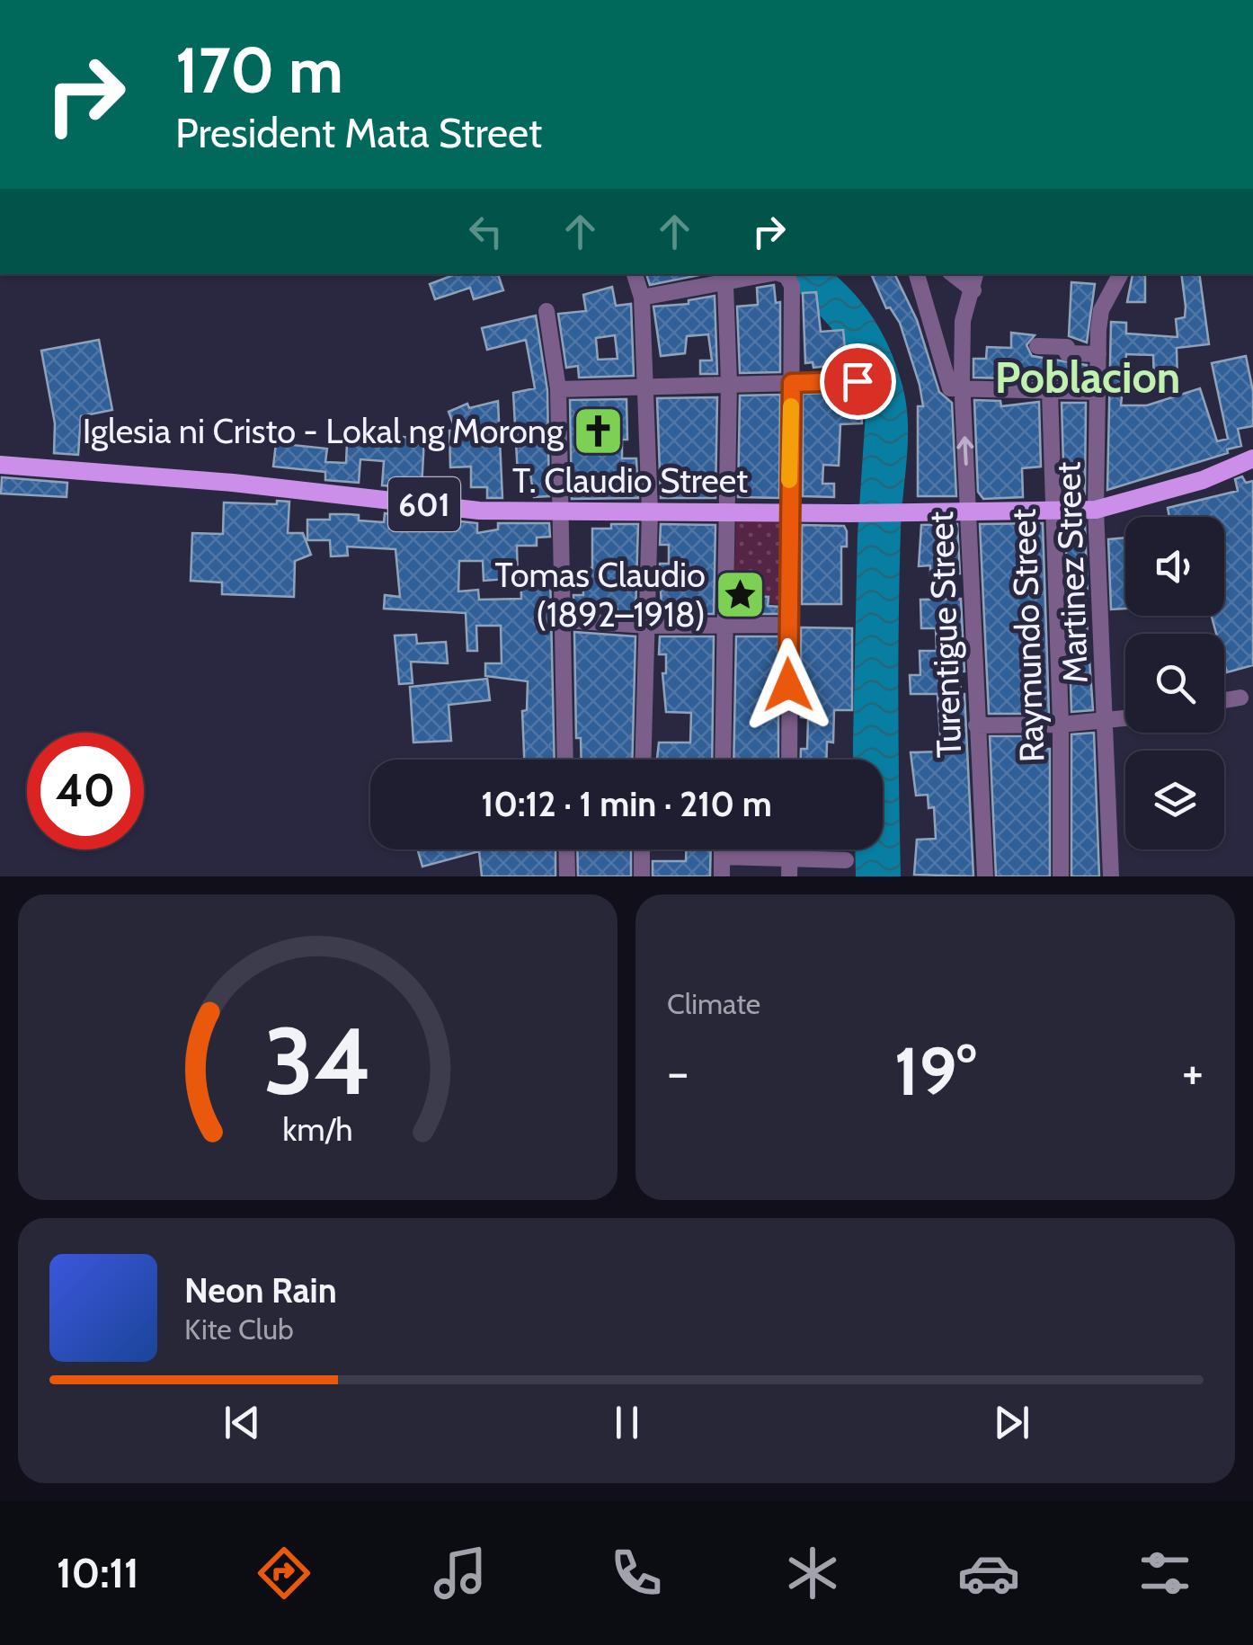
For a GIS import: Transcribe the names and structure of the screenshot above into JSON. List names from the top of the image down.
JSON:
{
  "streets": {
    "main road": ["T. Claudio Street", "601"],
    "street": ["Martinez Street", "Turentigue Street", "Raymundo Street"]
  },
  "crossings": [
    ["T. Claudio Street", "Martinez Street"],
    ["T. Claudio Street", "Turentigue Street"],
    ["T. Claudio Street", "Raymundo Street"]
  ],
  "districts": ["Poblacion"],
  "places": {
    "church": ["Iglesia ni Cristo - Lokal ng Morong"],
    "place": ["Tomas Claudio (1892–1918)"]
  },
  "page": {
    "turn": ["170 m", "President Mata Street"],
    "limit": "40",
    "trip": "10:12 · 1 min · 210 m",
    "tile": "Climate",
    "heat": ["−", "19°", "+"],
    "song": ["Neon Rain", "Kite Club"],
    "tabs": "10:11",
    "gauge": ["34", "km/h"]
  }
}
